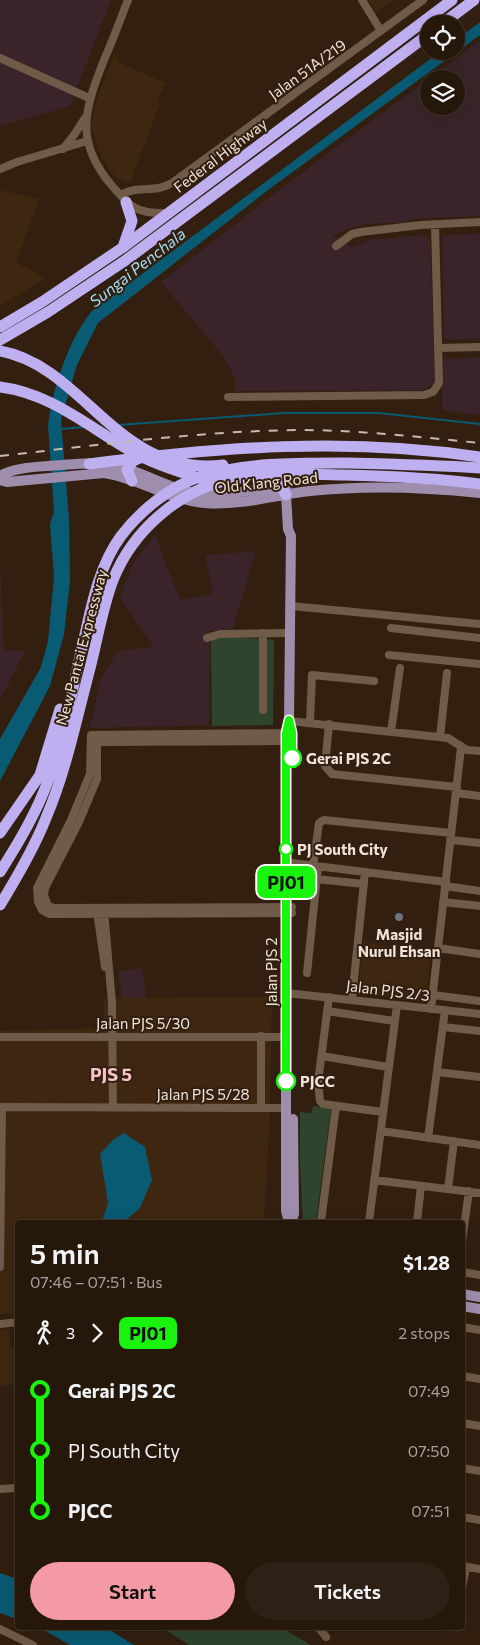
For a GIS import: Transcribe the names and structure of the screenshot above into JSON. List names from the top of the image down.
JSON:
{
  "streets": {
    "highway": ["Federal Highway", "New Pantai Expressway"],
    "main road": ["Old Klang Road", "Jalan PJS 2"],
    "street": [
      "Jalan 51A/219",
      "Jalan PJS 2/3",
      "Jalan PJS 5/30",
      "Jalan PJS 5/28"
    ]
  },
  "crossings": [
    ["Old Klang Road", "Jalan PJS 2"],
    ["Jalan PJS 2", "Jalan PJS 2/3"],
    ["Jalan PJS 2", "Jalan PJS 5/30"],
    ["Jalan PJS 2", "Jalan PJS 5/28"]
  ],
  "districts": ["PJS 5"],
  "water": ["Sungai Penchala"],
  "places": [
    "Gerai PJS 2C",
    "PJ South City",
    "Masjid Nurul Ehsan",
    "PJCC"
  ],
  "lines": ["bus line PJ01"],
  "page": {
    "on_map": "PJ01",
    "heading": ["5 min", "07:46 – 07:51 · Bus", "$1.28"],
    "legs": ["3", "PJ01", "2 stops"],
    "list": [
      {
        "name": "Gerai PJS 2C",
        "value": "07:49"
      },
      {
        "name": "PJ South City",
        "value": "07:50"
      },
      {
        "name": "PJCC",
        "value": "07:51"
      }
    ],
    "buttons": ["Start", "Tickets"]
  }
}
